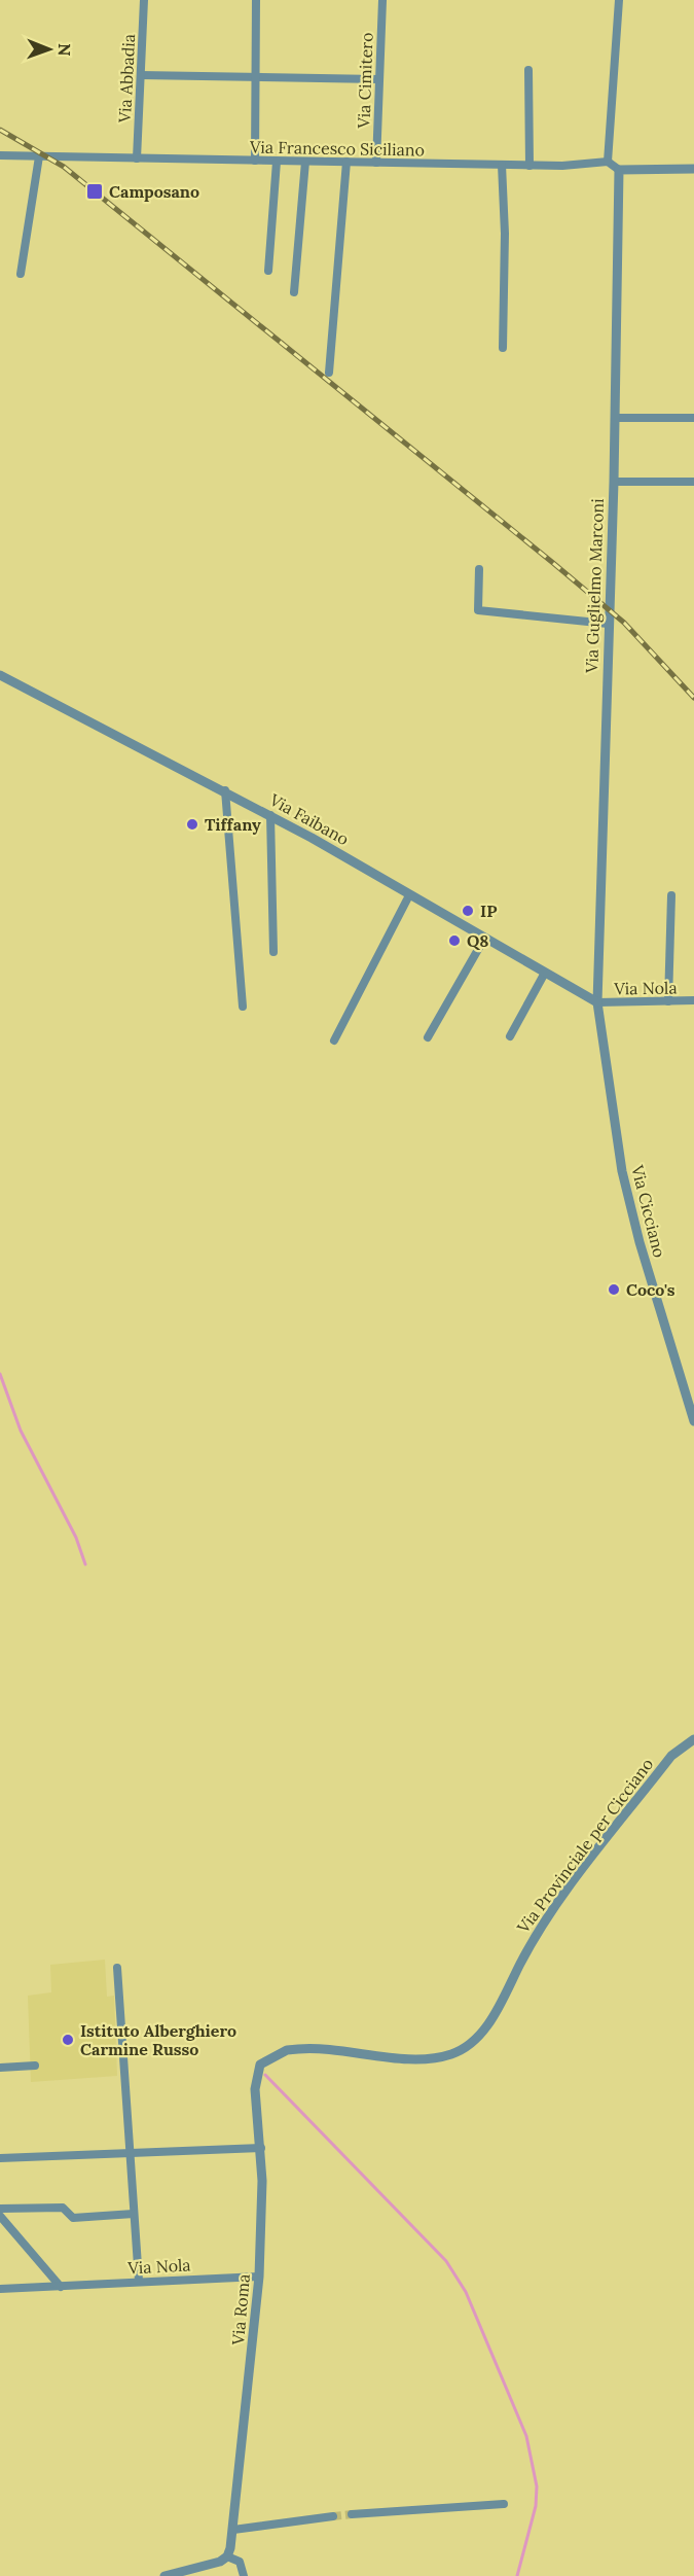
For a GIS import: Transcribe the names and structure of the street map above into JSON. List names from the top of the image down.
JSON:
{
  "streets": {
    "street": [
      "Via Abbadia",
      "Via Cimitero",
      "Via Francesco Siciliano",
      "Via Guglielmo Marconi",
      "Via Faibano",
      "Via Nola",
      "Via Cicciano",
      "Via Provinciale per Cicciano",
      "Via Roma"
    ]
  },
  "crossings": [
    ["Via Abbadia", "Via Francesco Siciliano"],
    ["Via Cimitero", "Via Francesco Siciliano"],
    ["Via Guglielmo Marconi", "Via Faibano"],
    ["Via Guglielmo Marconi", "Via Nola"],
    ["Via Guglielmo Marconi", "Via Cicciano"],
    ["Via Faibano", "Via Nola"],
    ["Via Faibano", "Via Cicciano"],
    ["Via Nola", "Via Cicciano"],
    ["Via Nola", "Via Roma"],
    ["Via Provinciale per Cicciano", "Via Roma"]
  ],
  "places": {
    "transit": ["Camposano"],
    "other": [
      "Tiffany",
      "IP",
      "Q8",
      "Coco's",
      "Istituto Alberghiero Carmine Russo"
    ]
  },
  "north": "right"
}
